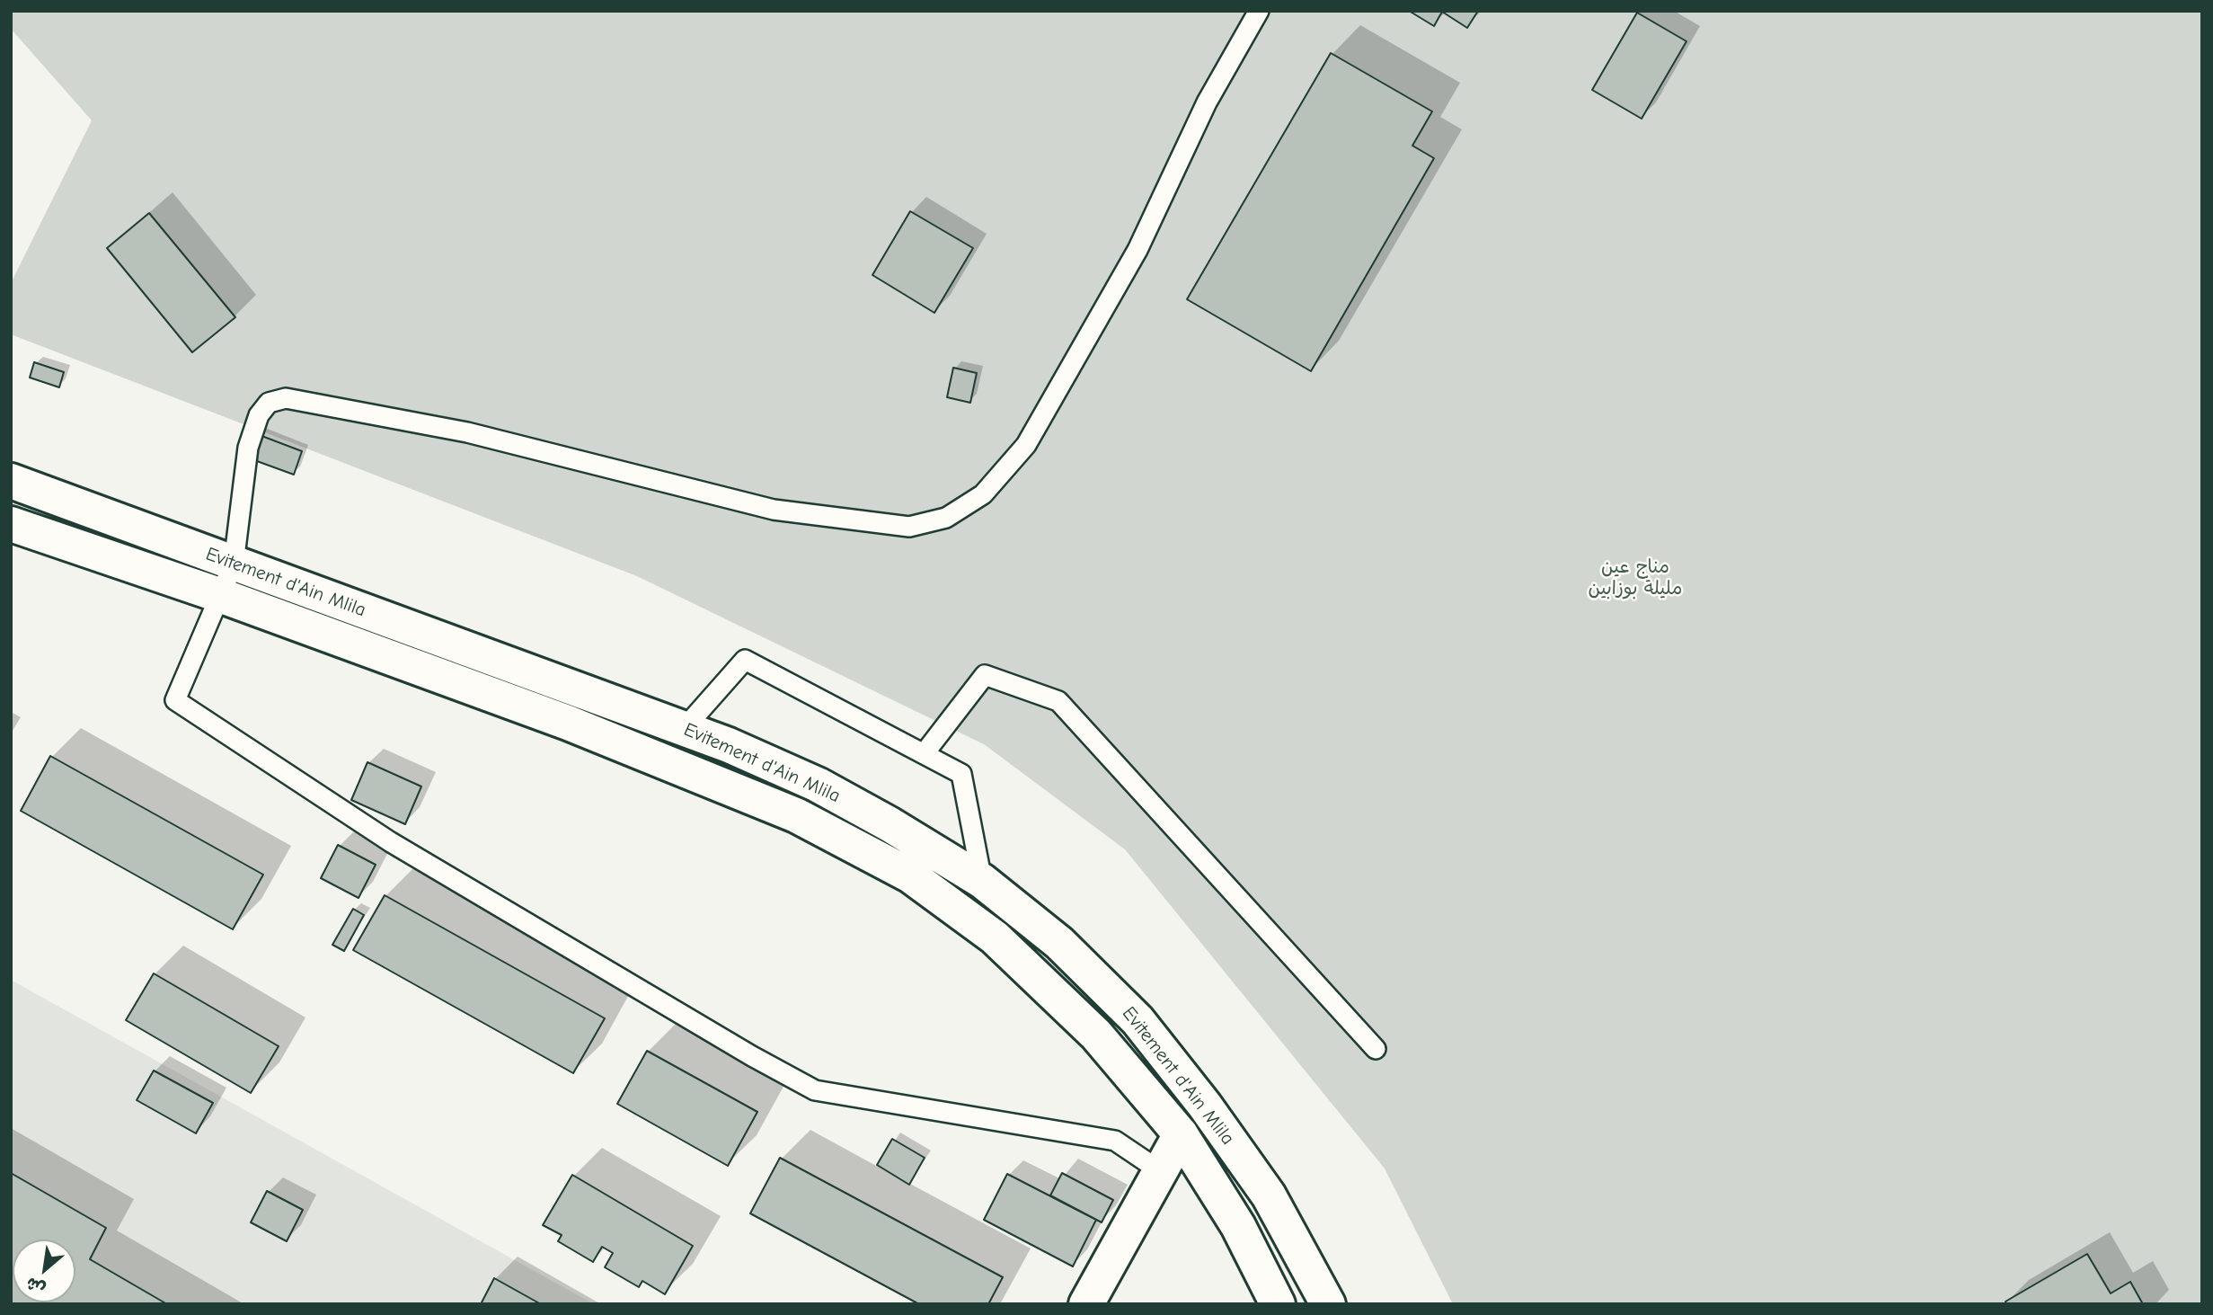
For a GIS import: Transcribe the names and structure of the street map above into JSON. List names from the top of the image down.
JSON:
{
  "streets": {
    "main road": ["Evitement d'Ain Mlila"]
  },
  "parks": ["مناج عين مليلة بوزابين"],
  "north": "bottom left"
}
